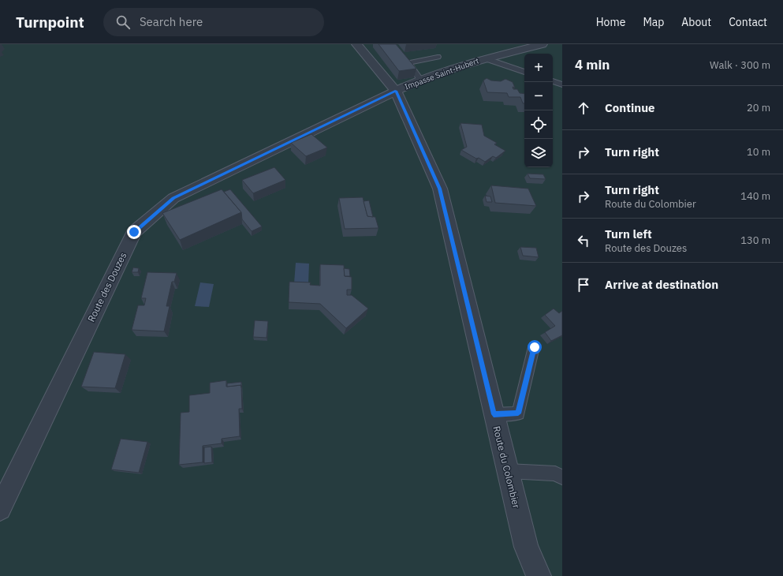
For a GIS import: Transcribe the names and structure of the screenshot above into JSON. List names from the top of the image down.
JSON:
{
  "streets": {
    "street": ["Impasse Saint-Hubert", "Route des Douzes", "Route du Colombier"]
  },
  "crossings": [
    ["Impasse Saint-Hubert", "Route des Douzes"],
    ["Impasse Saint-Hubert", "Route du Colombier"],
    ["Route des Douzes", "Route du Colombier"]
  ],
  "page": {
    "header": "Turnpoint",
    "search": "Search here",
    "nav": [
      "Home",
      "Map",
      "About",
      "Contact"
    ],
    "heading": ["4 min", "Walk · 300 m"],
    "map_buttons": ["+", "−"],
    "list": [
      ["Continue", "20 m"],
      ["Turn right", "10 m"],
      ["Turn right", "Route du Colombier", "140 m"],
      ["Turn left", "Route des Douzes", "130 m"],
      "Arrive at destination"
    ]
  }
}
